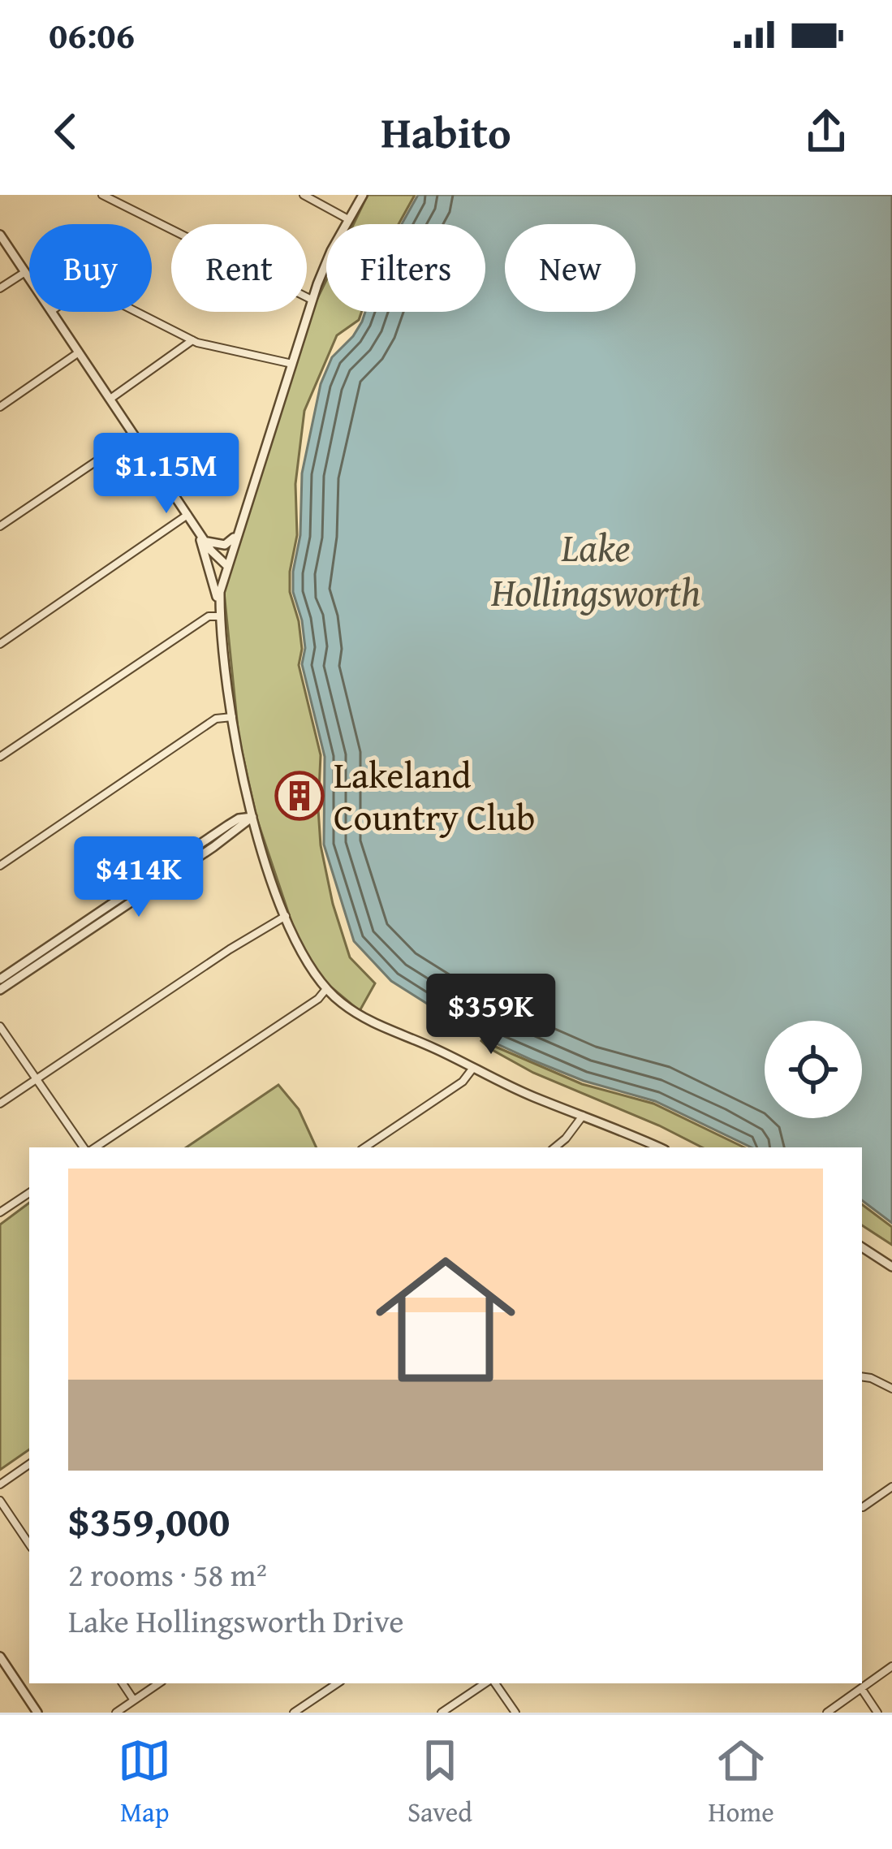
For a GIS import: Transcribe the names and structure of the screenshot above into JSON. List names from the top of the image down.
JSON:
{
  "water": ["Lake Hollingsworth"],
  "places": {
    "building": ["Lakeland Country Club"]
  },
  "page": {
    "status": "06:06",
    "header": "Habito",
    "chip": [
      "Buy",
      "Rent",
      "Filters",
      "New"
    ],
    "price": ["$1.15M", "$414K", "$359K"],
    "list": [
      {
        "name": "$359,000",
        "note": "2 rooms · 58 m² · Lake Hollingsworth Drive"
      }
    ],
    "tabs": ["Map", "Saved", "Home"]
  }
}
